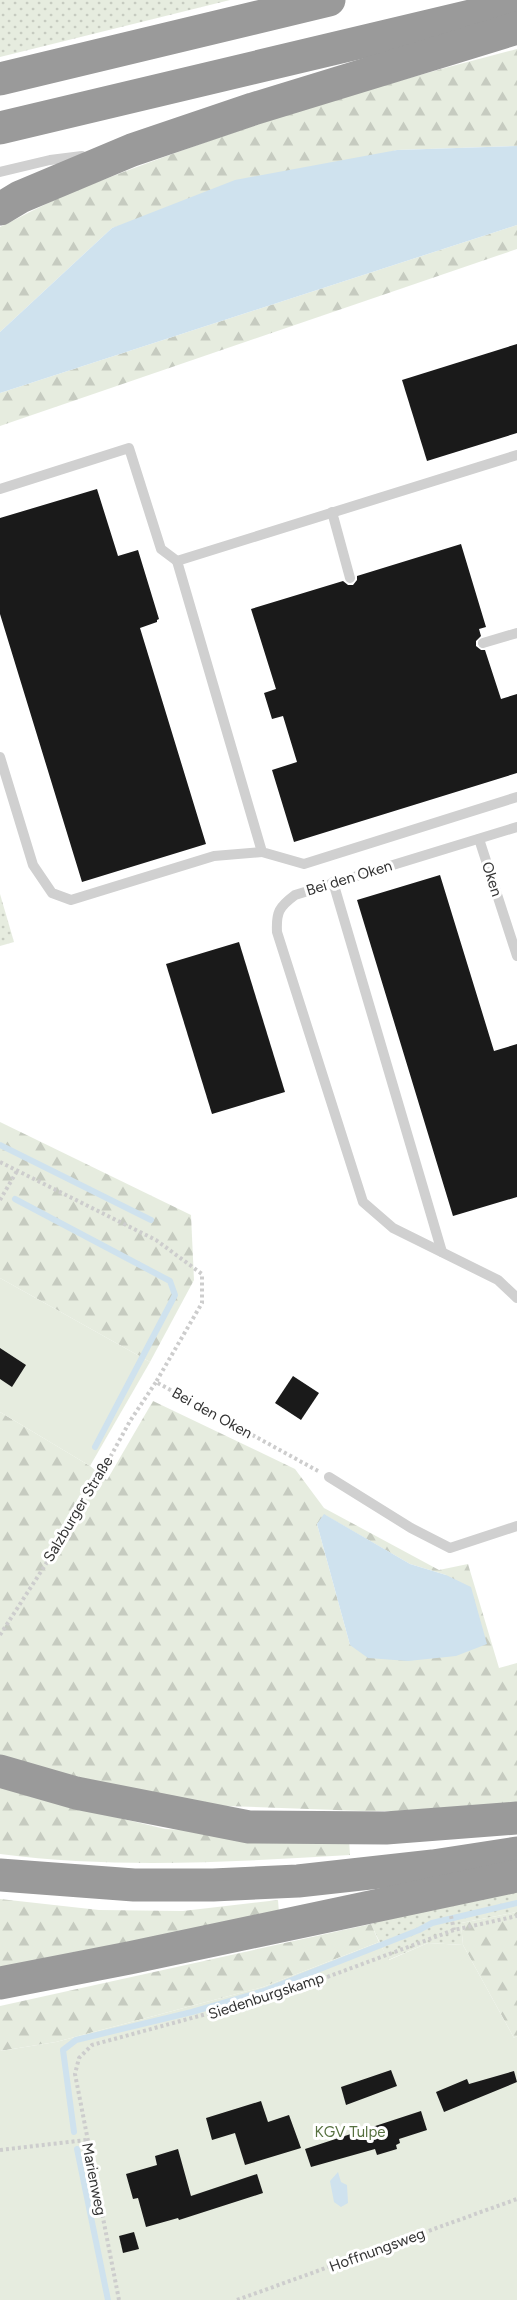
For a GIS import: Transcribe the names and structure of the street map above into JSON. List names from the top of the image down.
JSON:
{
  "streets": {
    "lane": ["Bei den Oken", "Oken"],
    "path": [
      "Salzburger Straße",
      "Siedenburgskamp",
      "Marienweg",
      "Hoffnungsweg"
    ]
  },
  "crossings": [
    ["Bei den Oken", "Oken"],
    ["Bei den Oken", "Salzburger Straße"],
    ["Siedenburgskamp", "Marienweg"]
  ],
  "parks": ["KGV Tulpe"]
}
